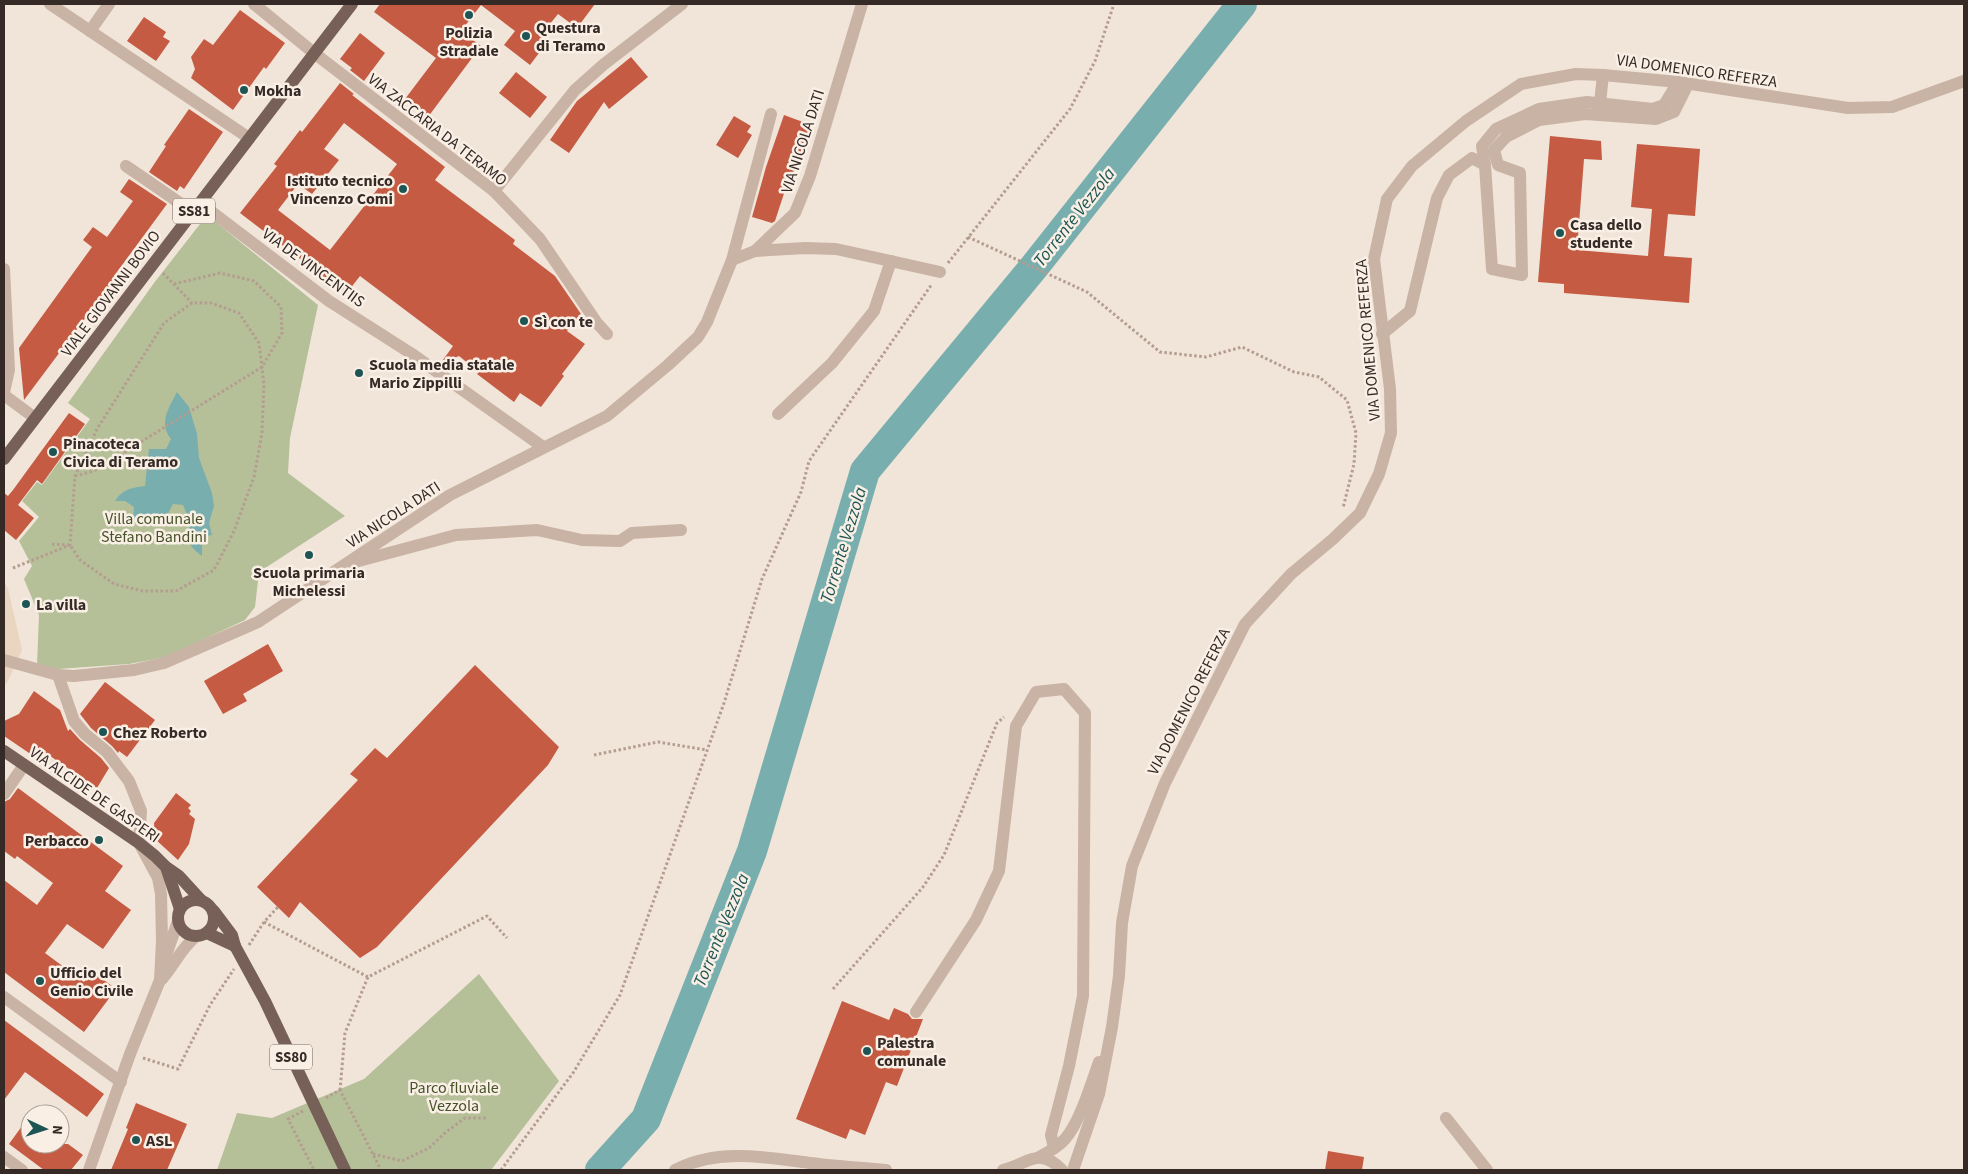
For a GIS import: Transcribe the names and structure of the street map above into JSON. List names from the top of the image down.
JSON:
{
  "streets": {
    "main road": [
      "SS81",
      "VIALE GIOVANNI BOVIO",
      "VIA ALCIDE DE GASPERI",
      "SS80"
    ],
    "street": [
      "VIA DOMENICO REFERZA",
      "VIA ZACCARIA DA TERAMO",
      "VIA NICOLA DATI",
      "VIA DE VINCENTIIS"
    ]
  },
  "crossings": [
    ["VIA ZACCARIA DA TERAMO", "VIALE GIOVANNI BOVIO"],
    ["VIA NICOLA DATI", "VIA DE VINCENTIIS"],
    ["VIA DE VINCENTIIS", "VIALE GIOVANNI BOVIO"]
  ],
  "water": ["Torrente Vezzola"],
  "parks": ["Villa comunale Stefano Bandini", "Parco fluviale Vezzola"],
  "places": [
    "Polizia Stradale",
    "Questura di Teramo",
    "Mokha",
    "Istituto tecnico Vincenzo Comi",
    "Casa dello studente",
    "Sì con te",
    "Scuola media statale Mario Zippilli",
    "Pinacoteca Civica di Teramo",
    "Scuola primaria Michelessi",
    "La villa",
    "Chez Roberto",
    "Perbacco",
    "Ufficio del Genio Civile",
    "Palestra comunale",
    "ASL"
  ],
  "north": "right"
}
